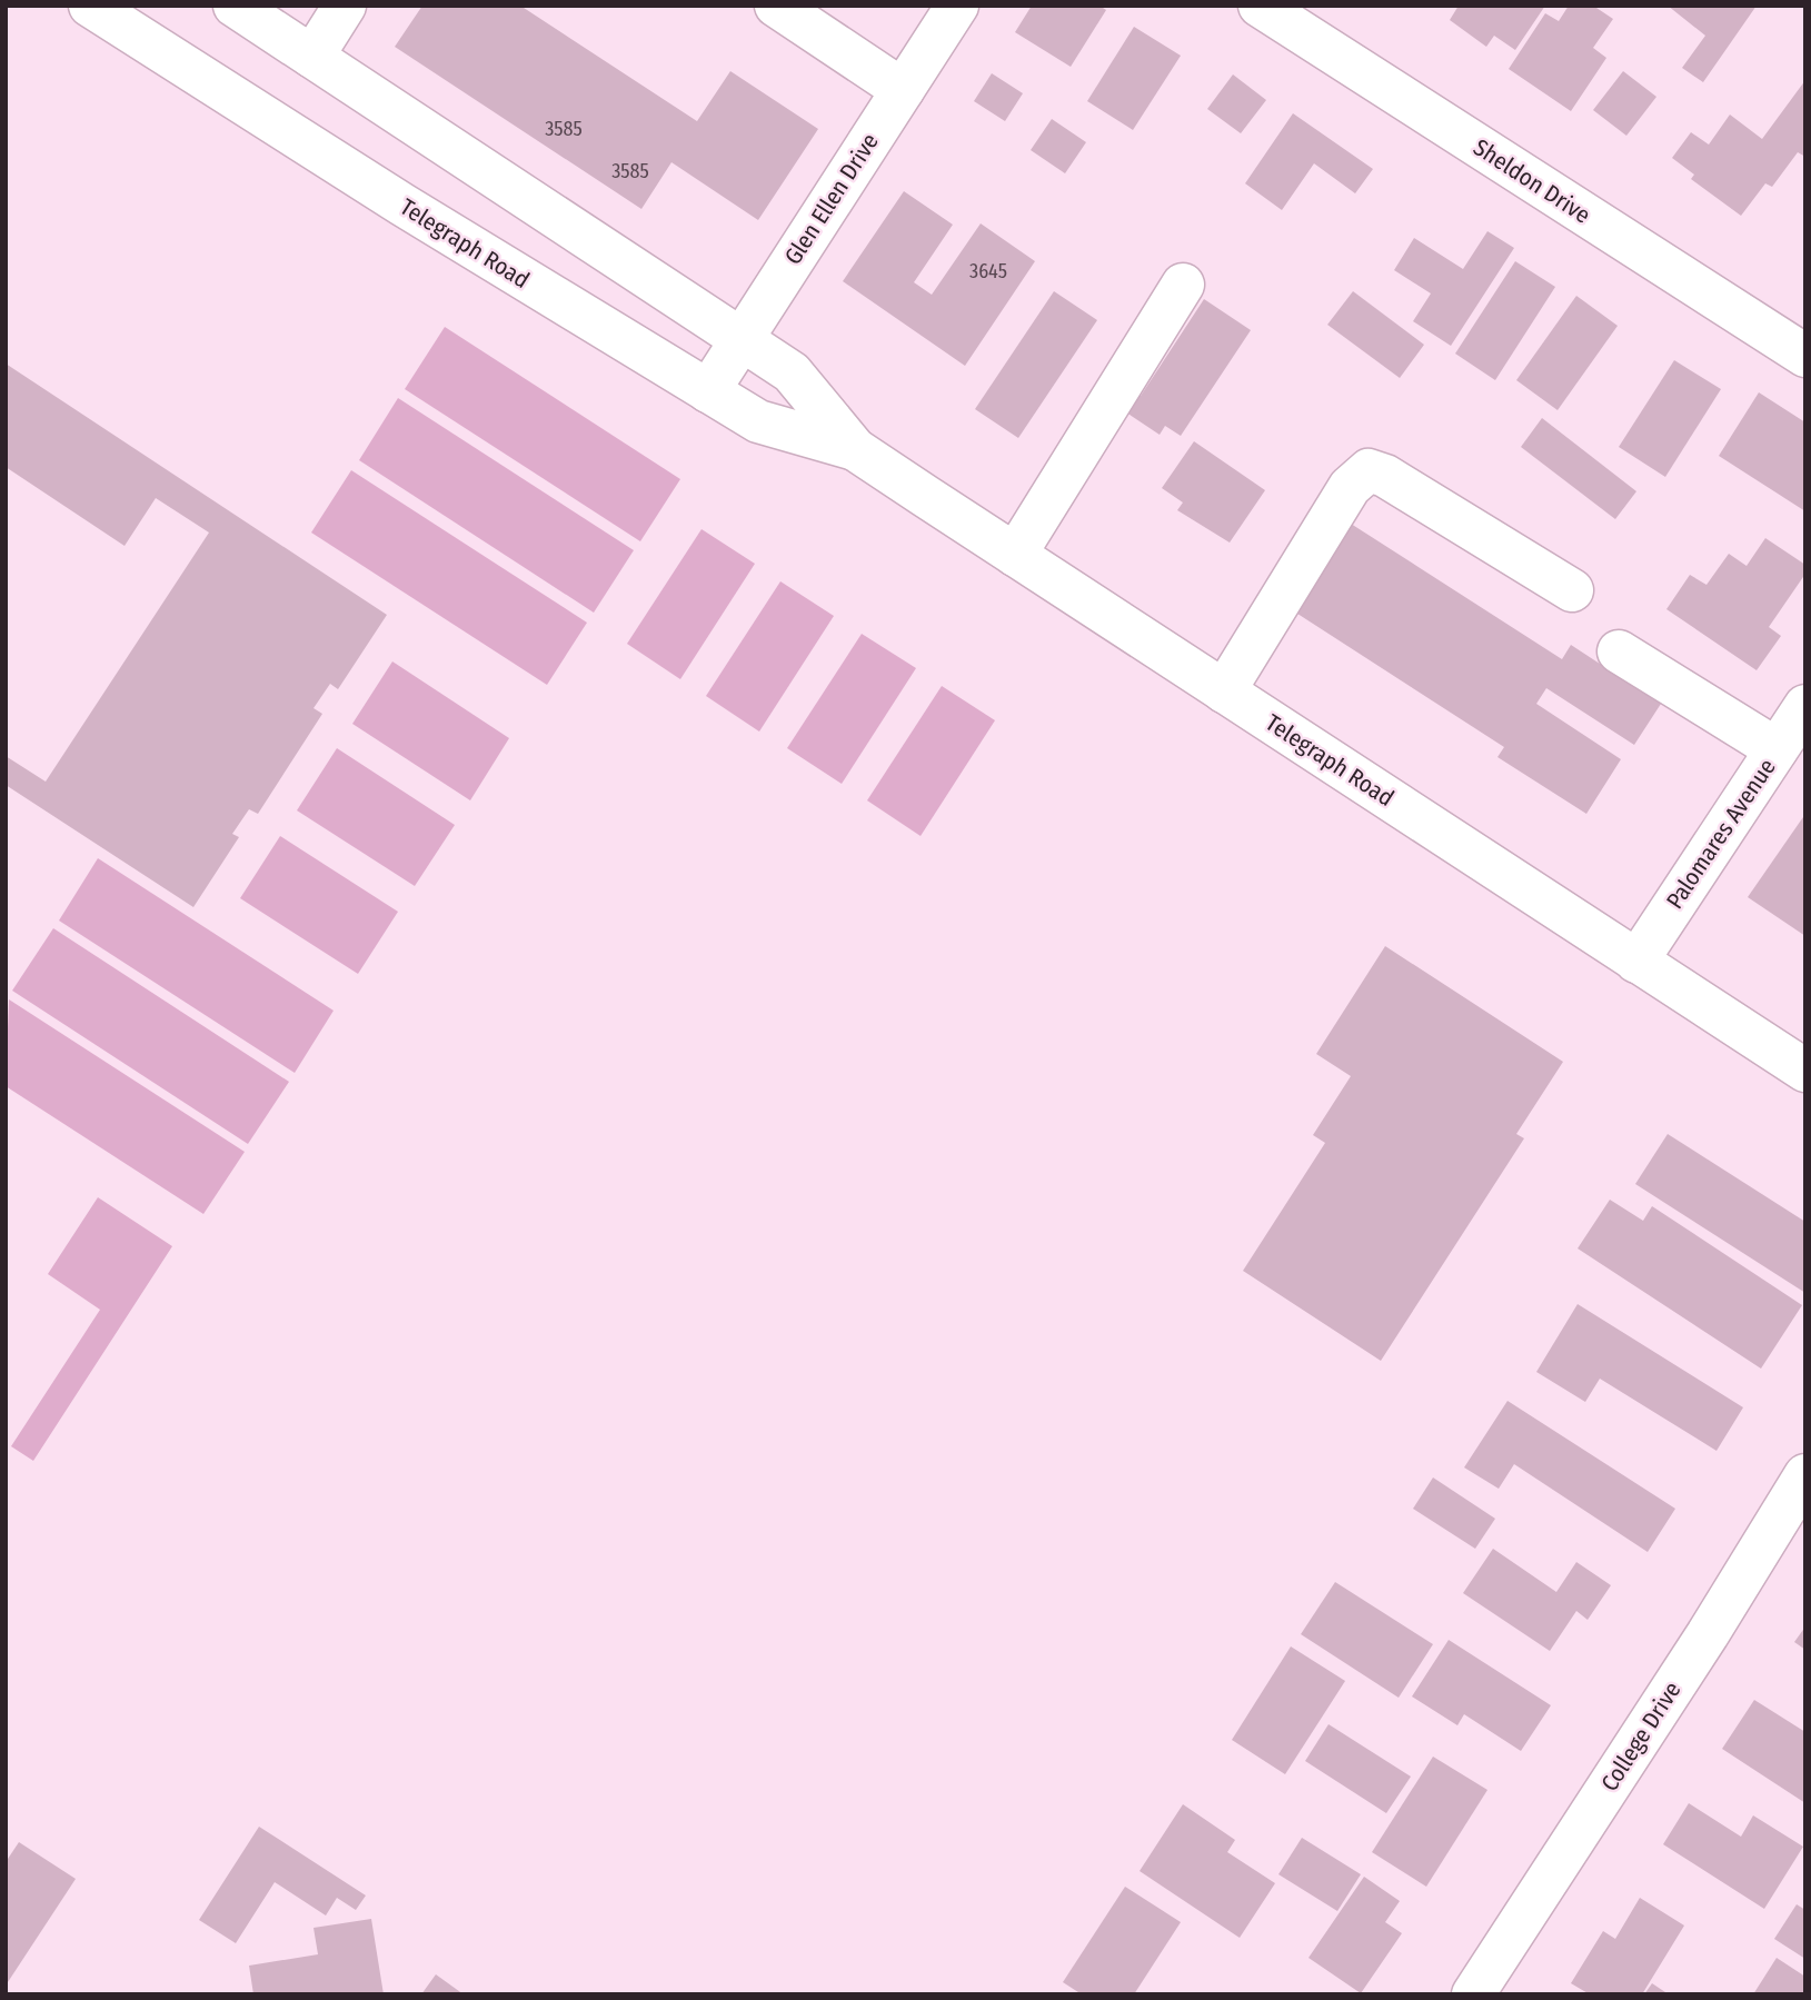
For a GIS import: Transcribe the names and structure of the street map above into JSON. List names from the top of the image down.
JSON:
{
  "streets": {
    "main road": [
      "Sheldon Drive",
      "Glen Ellen Drive",
      "Telegraph Road",
      "Palomares Avenue",
      "College Drive"
    ]
  },
  "crossings": [
    ["Glen Ellen Drive", "Telegraph Road"],
    ["Telegraph Road", "Palomares Avenue"]
  ],
  "house_numbers": ["3585", "3585", "3645"]
}
